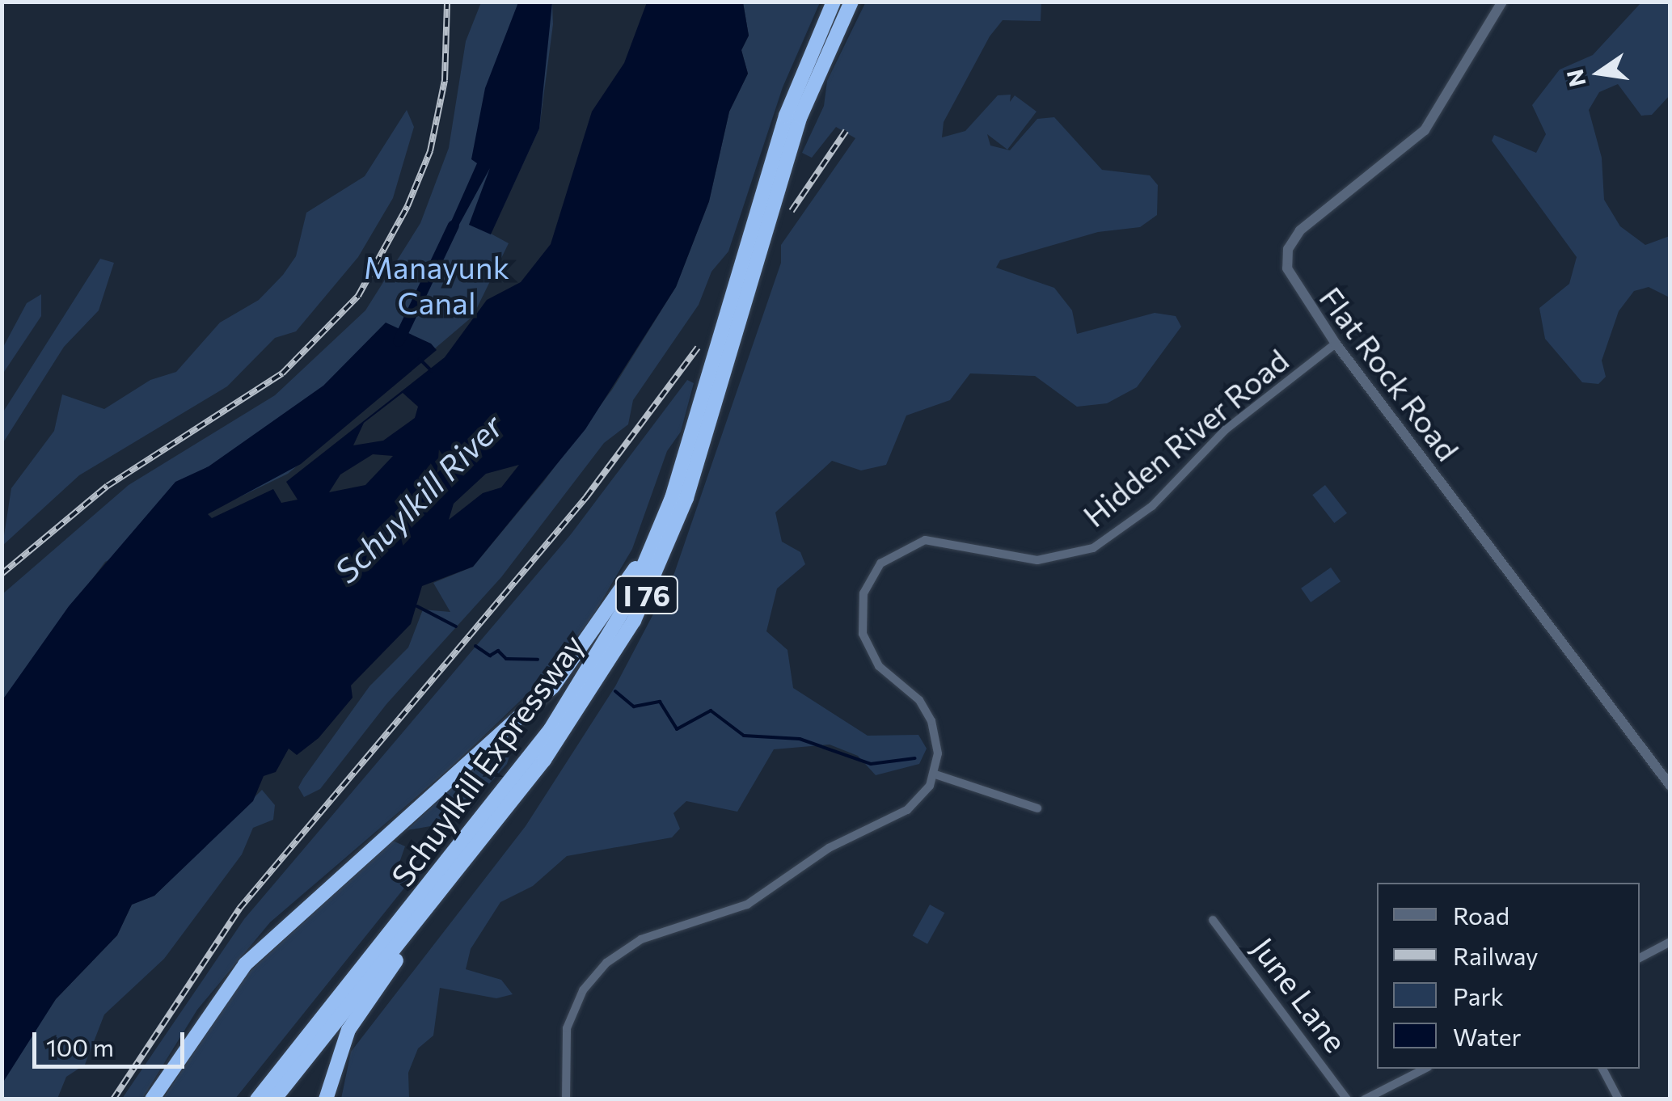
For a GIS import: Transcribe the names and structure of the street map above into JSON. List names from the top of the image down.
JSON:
{
  "streets": {
    "highway": ["I 76", "Schuylkill Expressway"],
    "street": ["Flat Rock Road", "Hidden River Road", "June Lane"]
  },
  "crossings": [
    ["Flat Rock Road", "Hidden River Road"]
  ],
  "water": ["Schuylkill River"],
  "parks": ["Manayunk Canal"],
  "legend": [
    "Road",
    "Railway",
    "Park",
    "Water"
  ],
  "scale_bar": "100 m",
  "north": "left"
}
